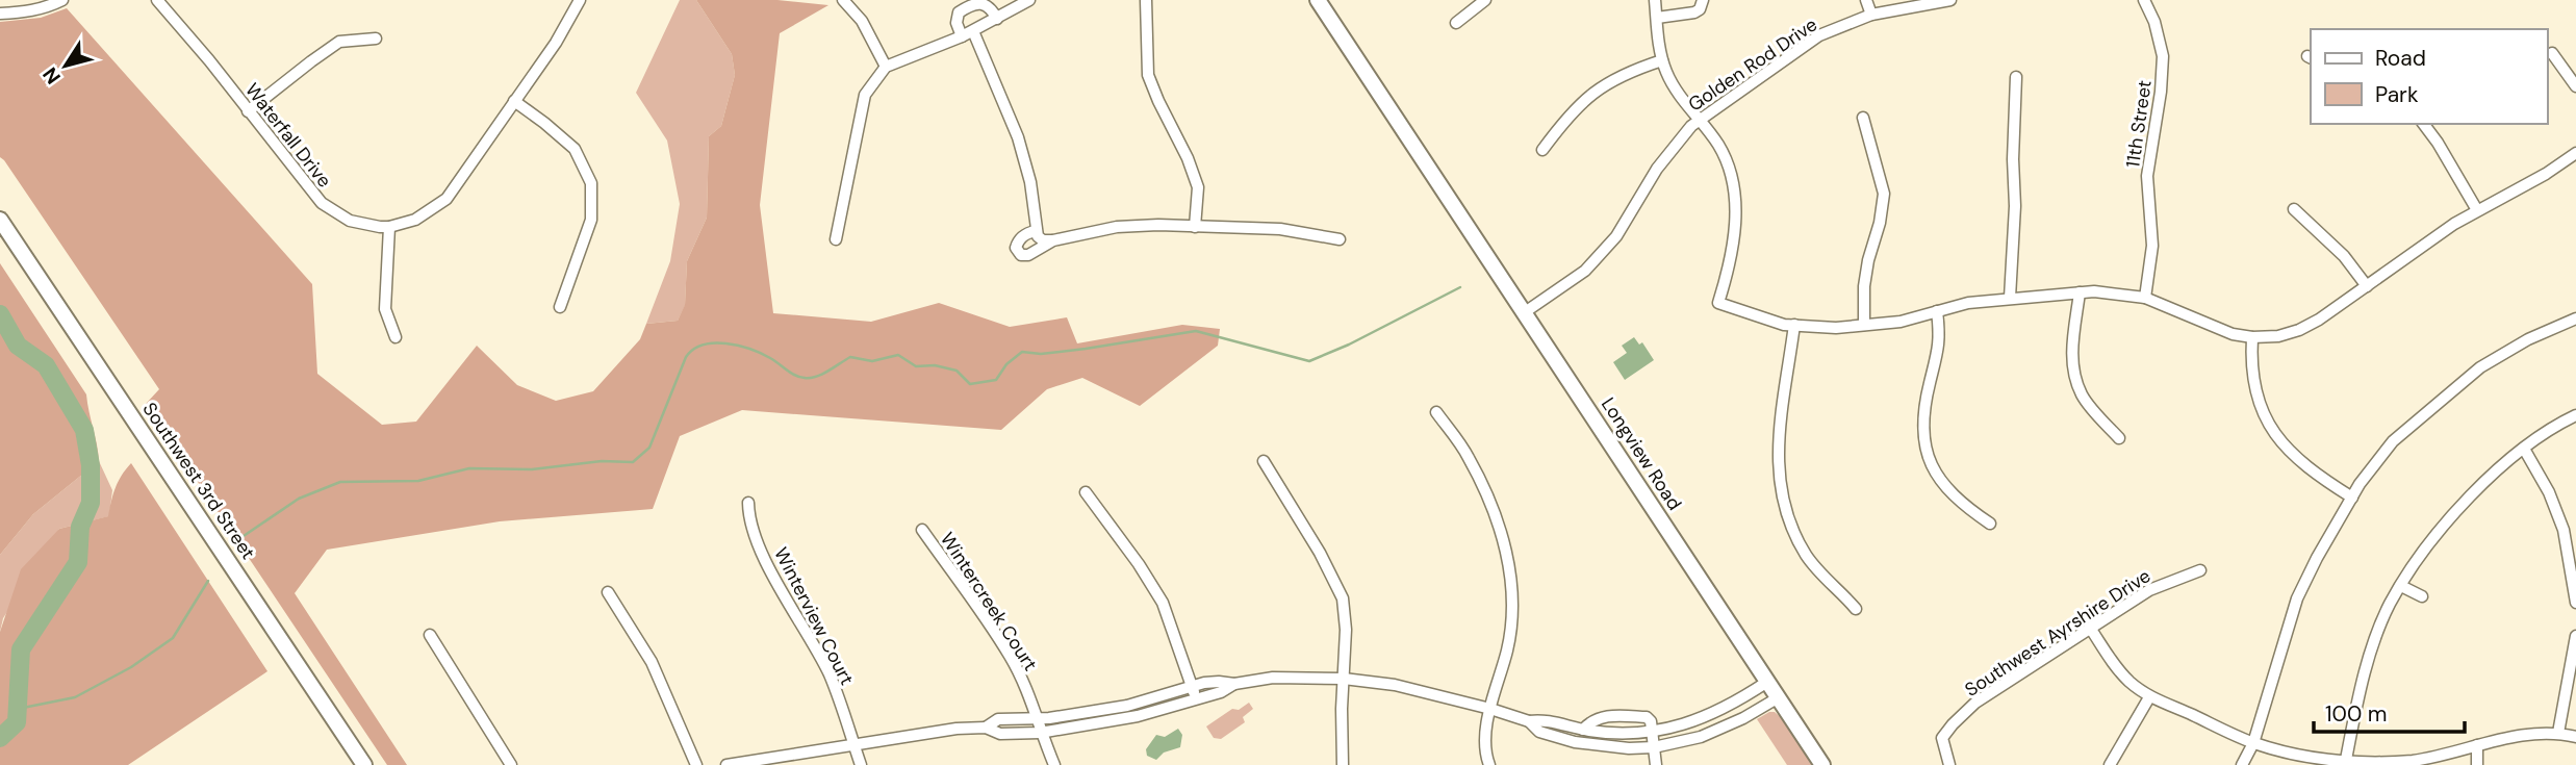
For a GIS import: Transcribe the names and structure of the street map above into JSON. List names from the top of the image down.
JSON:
{
  "streets": {
    "street": [
      "Golden Rod Drive",
      "11th Street",
      "Waterfall Drive",
      "Longview Road",
      "Southwest 3rd Street",
      "Wintercreek Court",
      "Winterview Court",
      "Southwest Ayrshire Drive"
    ]
  },
  "crossings": [
    ["Golden Rod Drive", "Longview Road"]
  ],
  "legend": ["Road", "Park"],
  "scale_bar": "100 m",
  "north": "bottom left"
}
